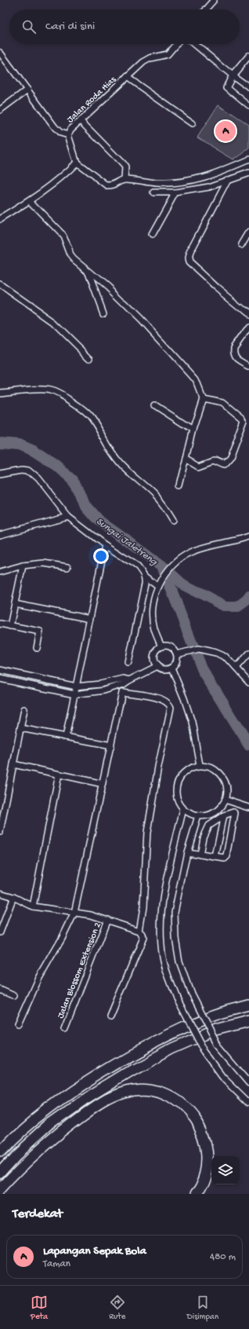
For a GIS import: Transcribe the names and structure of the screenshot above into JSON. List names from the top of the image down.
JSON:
{
  "streets": {
    "street": ["Jalan Roda Hias", "Jalan Blossom Extension 2"]
  },
  "water": ["Sungai Jaletreng"],
  "page": {
    "search": "Cari di sini",
    "pins": "A",
    "heading": "Terdekat",
    "list": [
      {
        "mark": "A",
        "name": "Lapangan Sepak Bola",
        "note": "Taman",
        "value": "480 m"
      }
    ],
    "nav": ["Peta", "Rute", "Disimpan"]
  }
}
